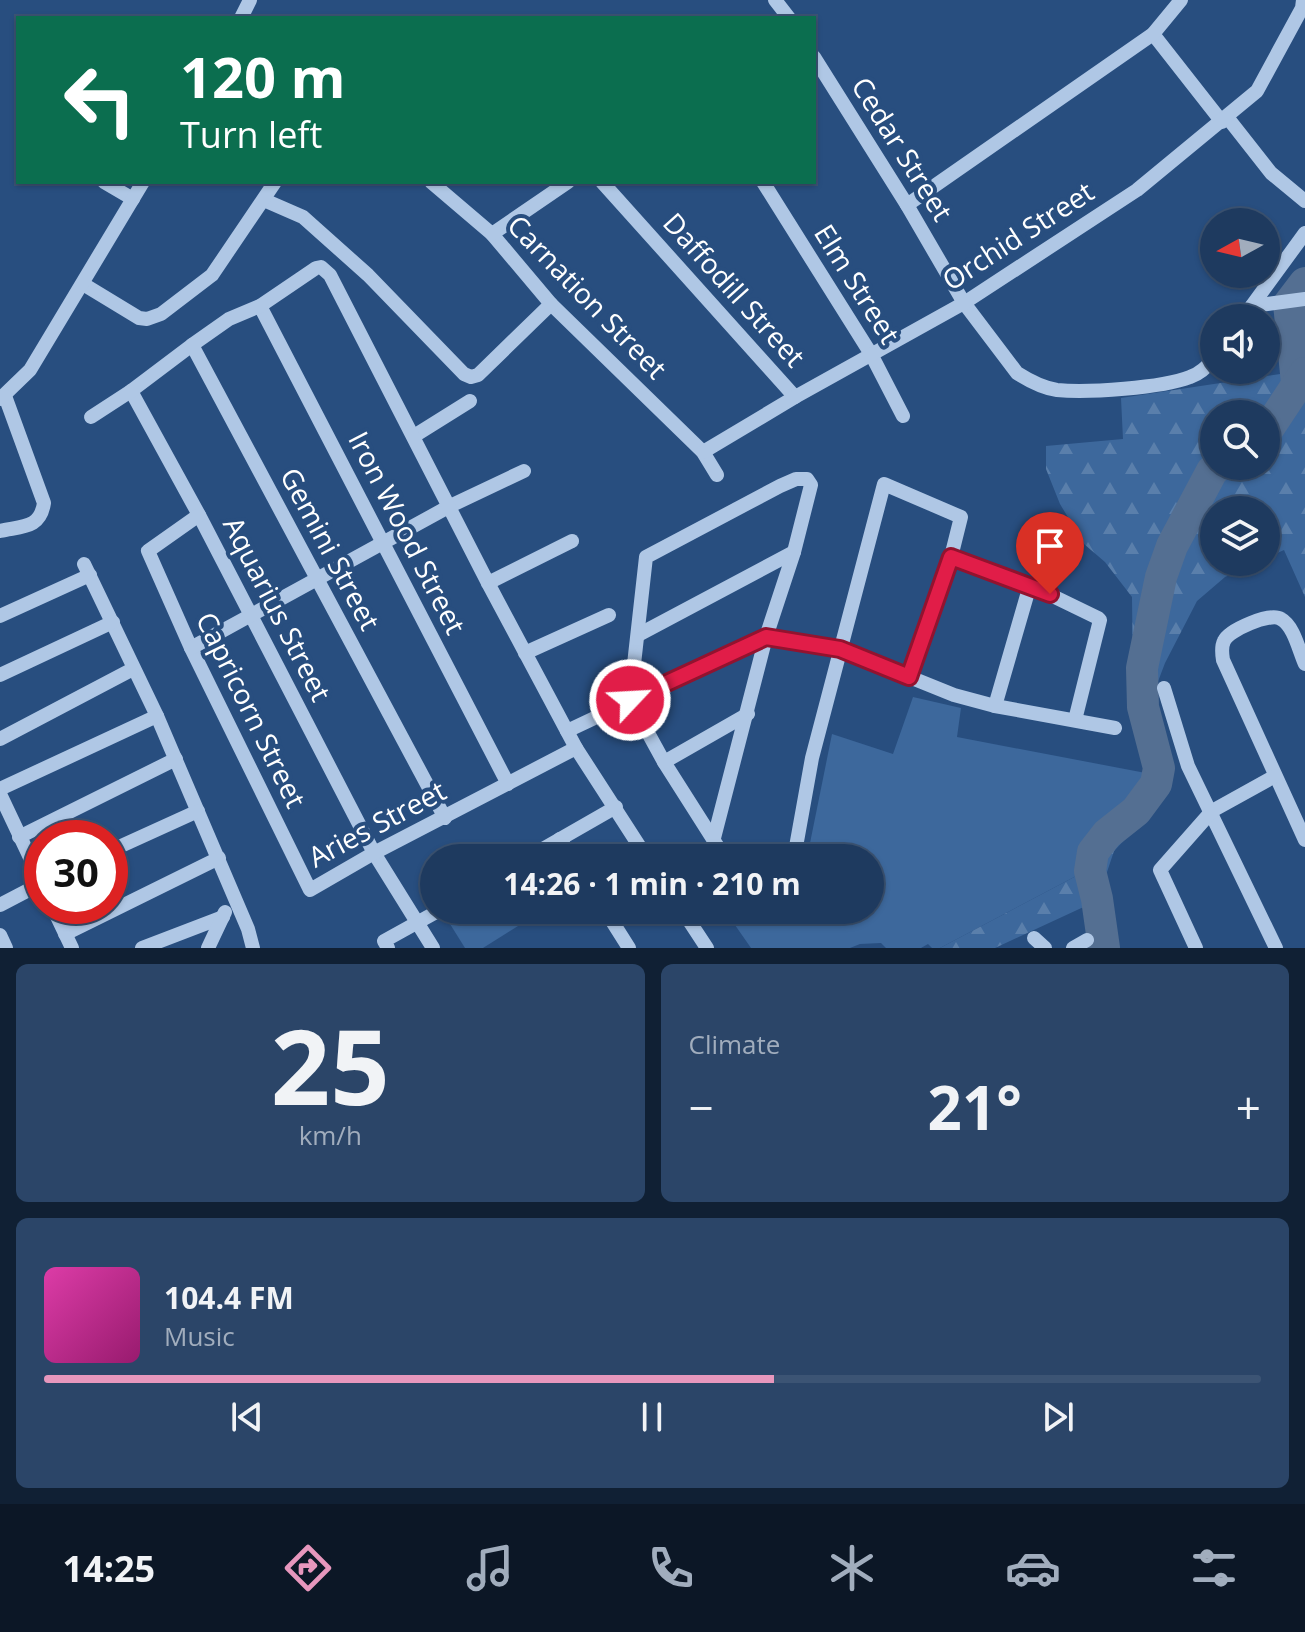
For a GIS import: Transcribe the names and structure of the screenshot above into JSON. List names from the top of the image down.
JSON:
{
  "streets": {
    "street": [
      "Cedar Street",
      "Orchid Street",
      "Elm Street",
      "Daffodill Street",
      "Carnation Street",
      "Iron Wood Street",
      "Gemini Street",
      "Aquarius Street",
      "Capricorn Street",
      "Aries Street"
    ]
  },
  "crossings": [
    ["Cedar Street", "Orchid Street"],
    ["Orchid Street", "Elm Street"],
    ["Orchid Street", "Daffodill Street"],
    ["Orchid Street", "Carnation Street"],
    ["Iron Wood Street", "Aries Street"],
    ["Gemini Street", "Aries Street"],
    ["Aquarius Street", "Capricorn Street"],
    ["Aquarius Street", "Aries Street"],
    ["Capricorn Street", "Aries Street"]
  ],
  "north": "left",
  "page": {
    "turn": ["120 m", "Turn left"],
    "limit": "30",
    "trip": "14:26 · 1 min · 210 m",
    "tile": [
      ["25", "km/h"],
      "Climate"
    ],
    "heat": ["−", "21°", "+"],
    "song": ["104.4 FM", "Music"],
    "tabs": "14:25"
  }
}
